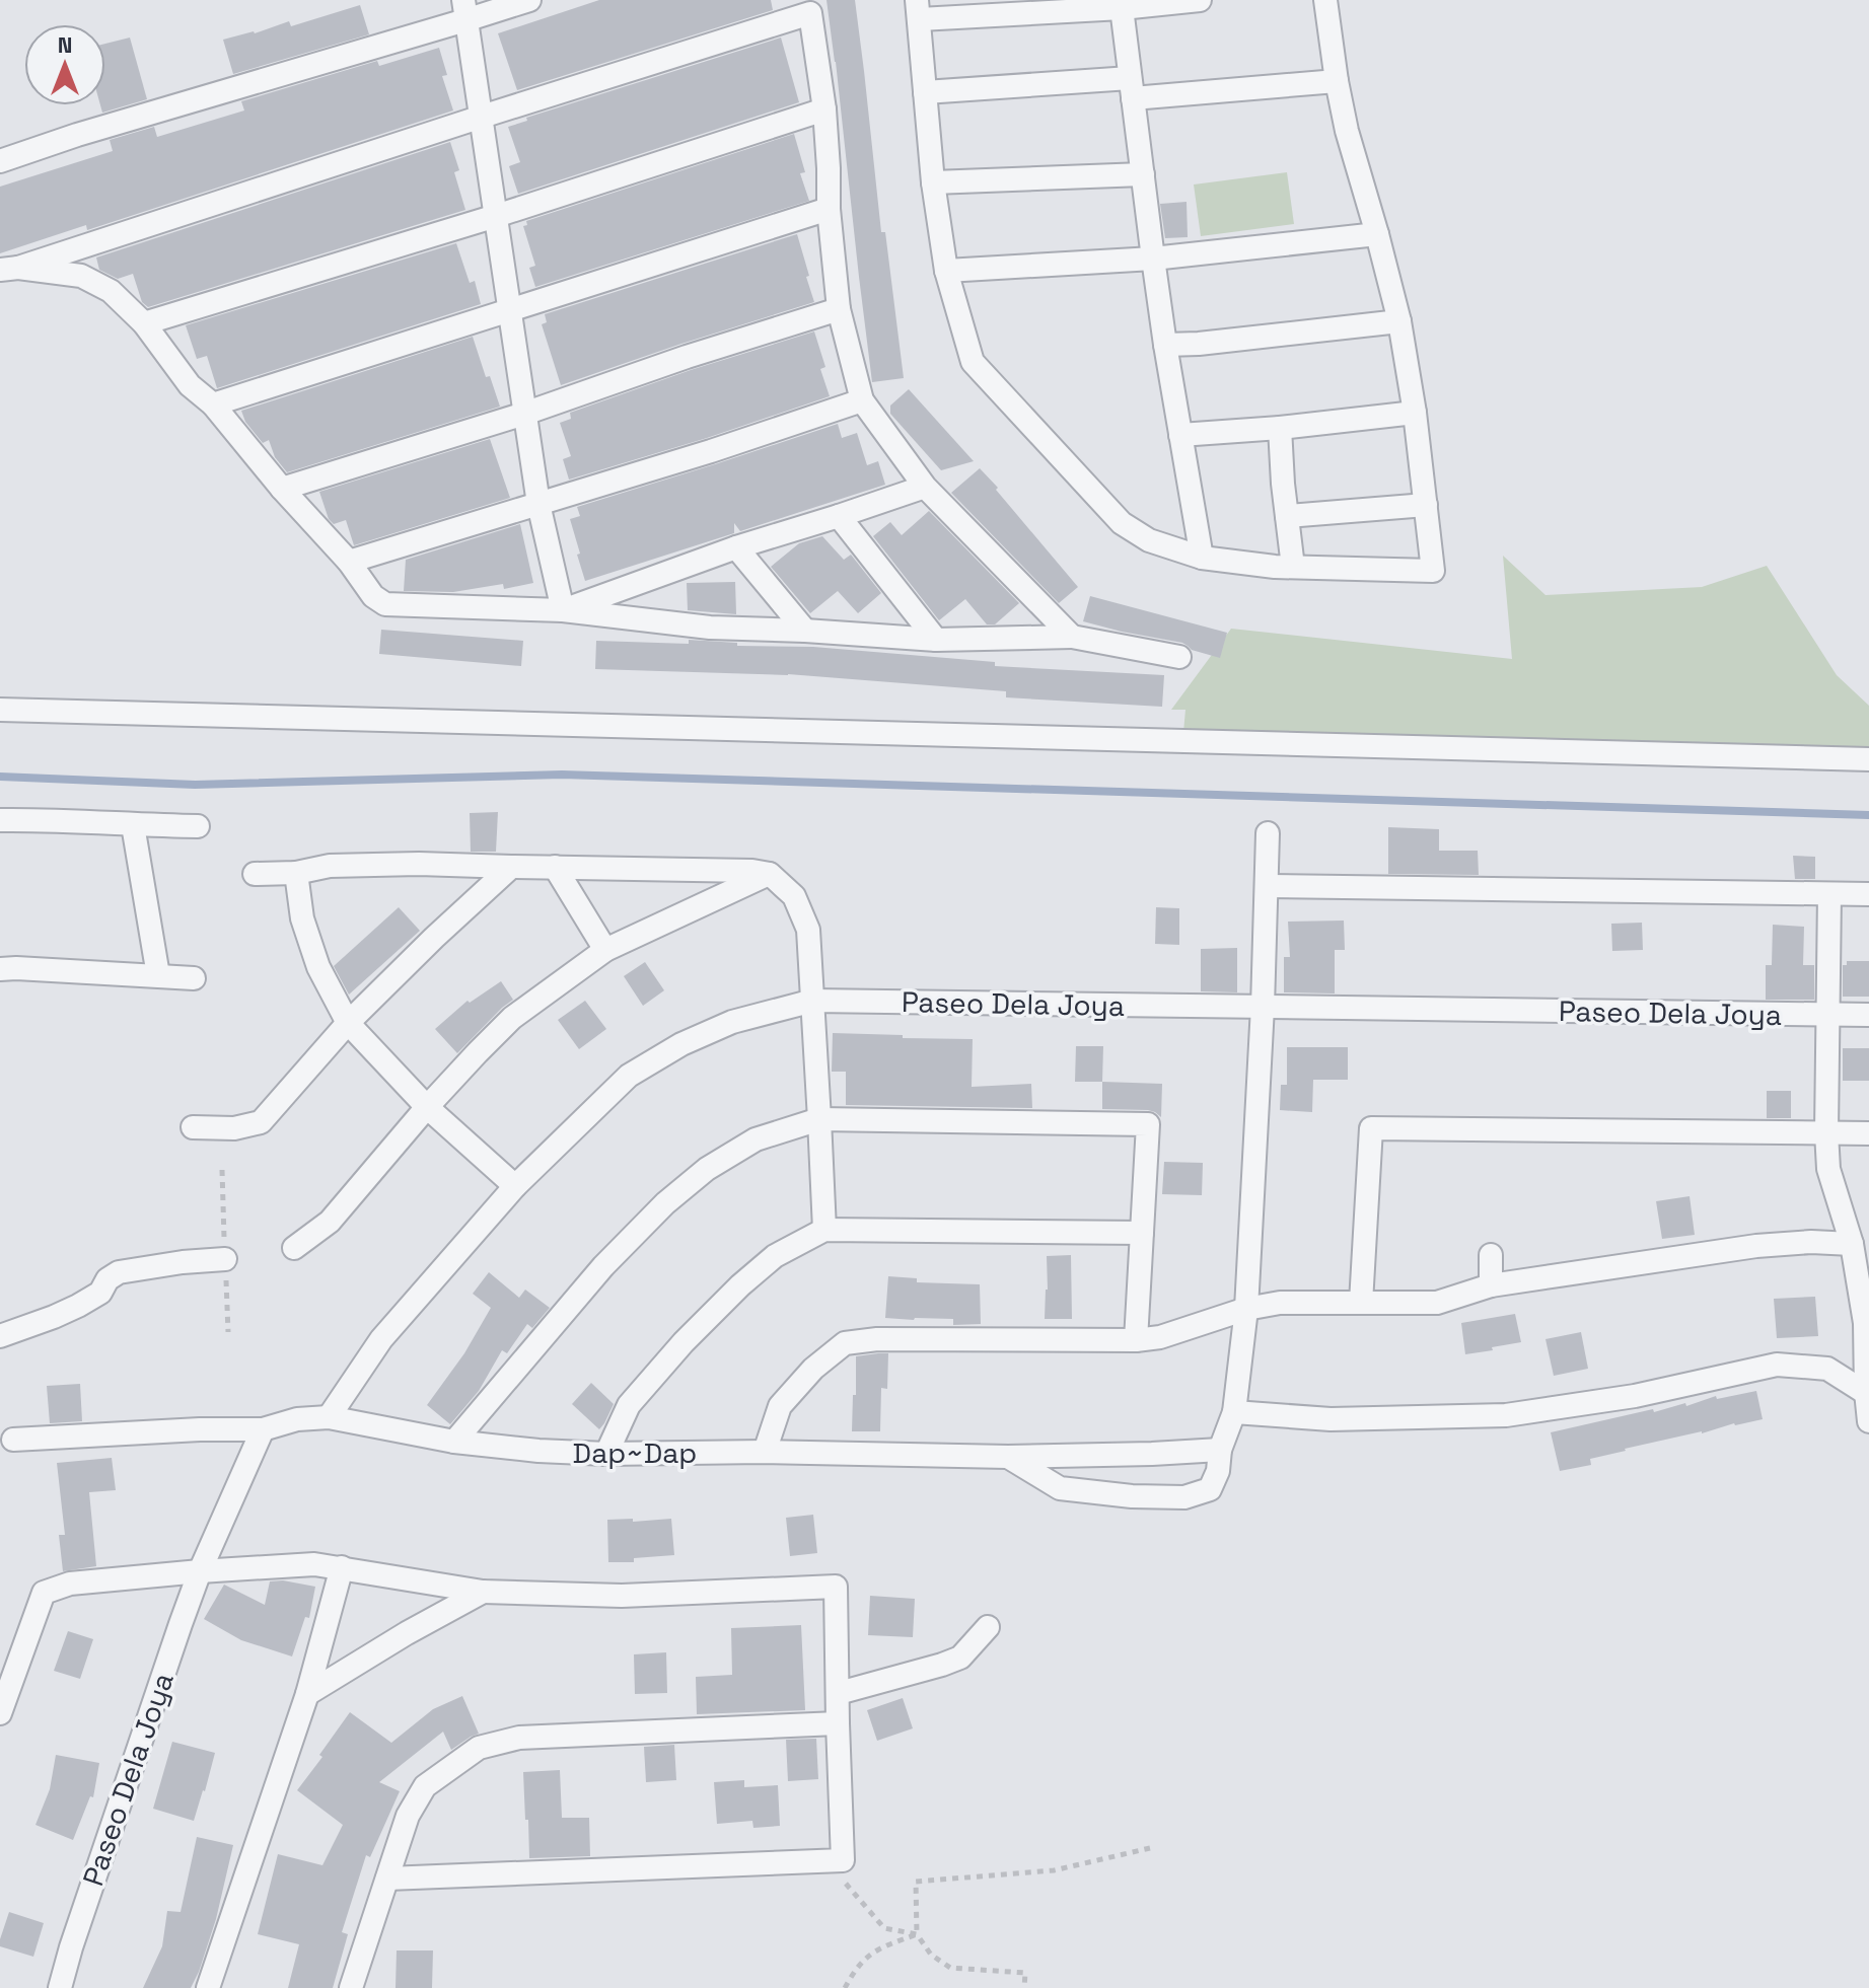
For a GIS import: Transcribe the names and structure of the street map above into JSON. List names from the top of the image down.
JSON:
{
  "streets": {
    "street": ["Paseo Dela Joya", "Dap~Dap"]
  },
  "crossings": [
    ["Paseo Dela Joya", "Dap~Dap"]
  ],
  "north": "top"
}
